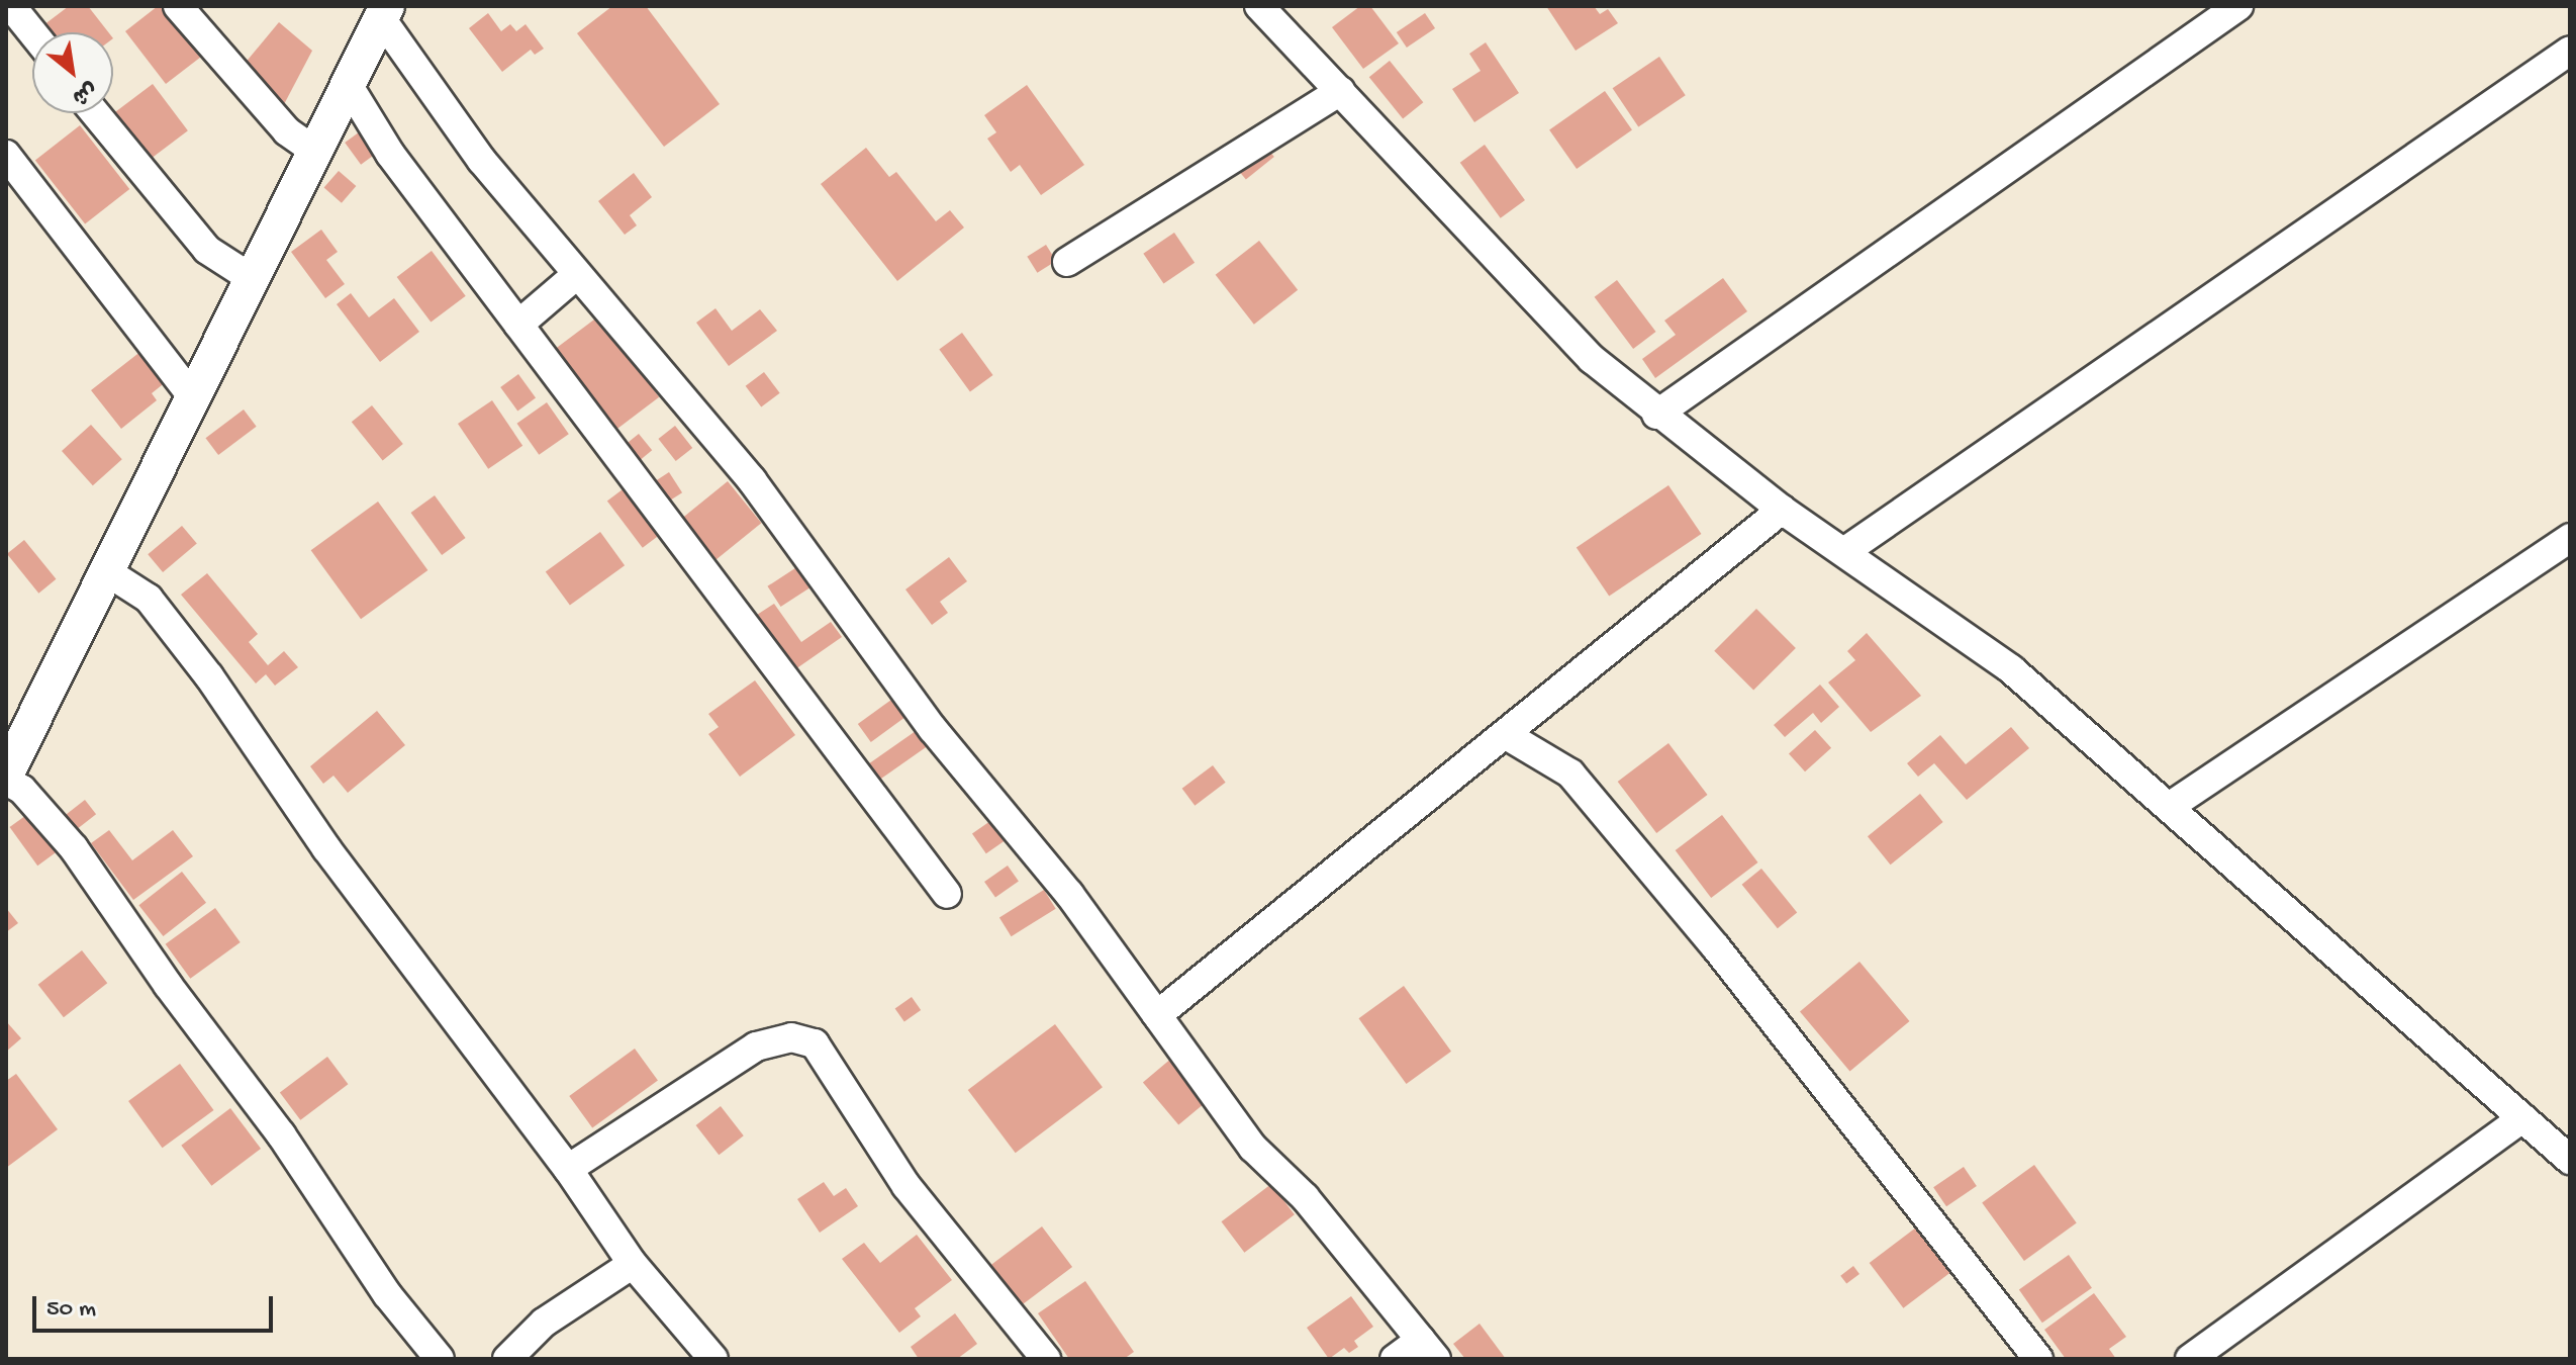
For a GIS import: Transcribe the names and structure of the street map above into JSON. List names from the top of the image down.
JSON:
{
  "scale_bar": "50 m",
  "north": "bottom right"
}
